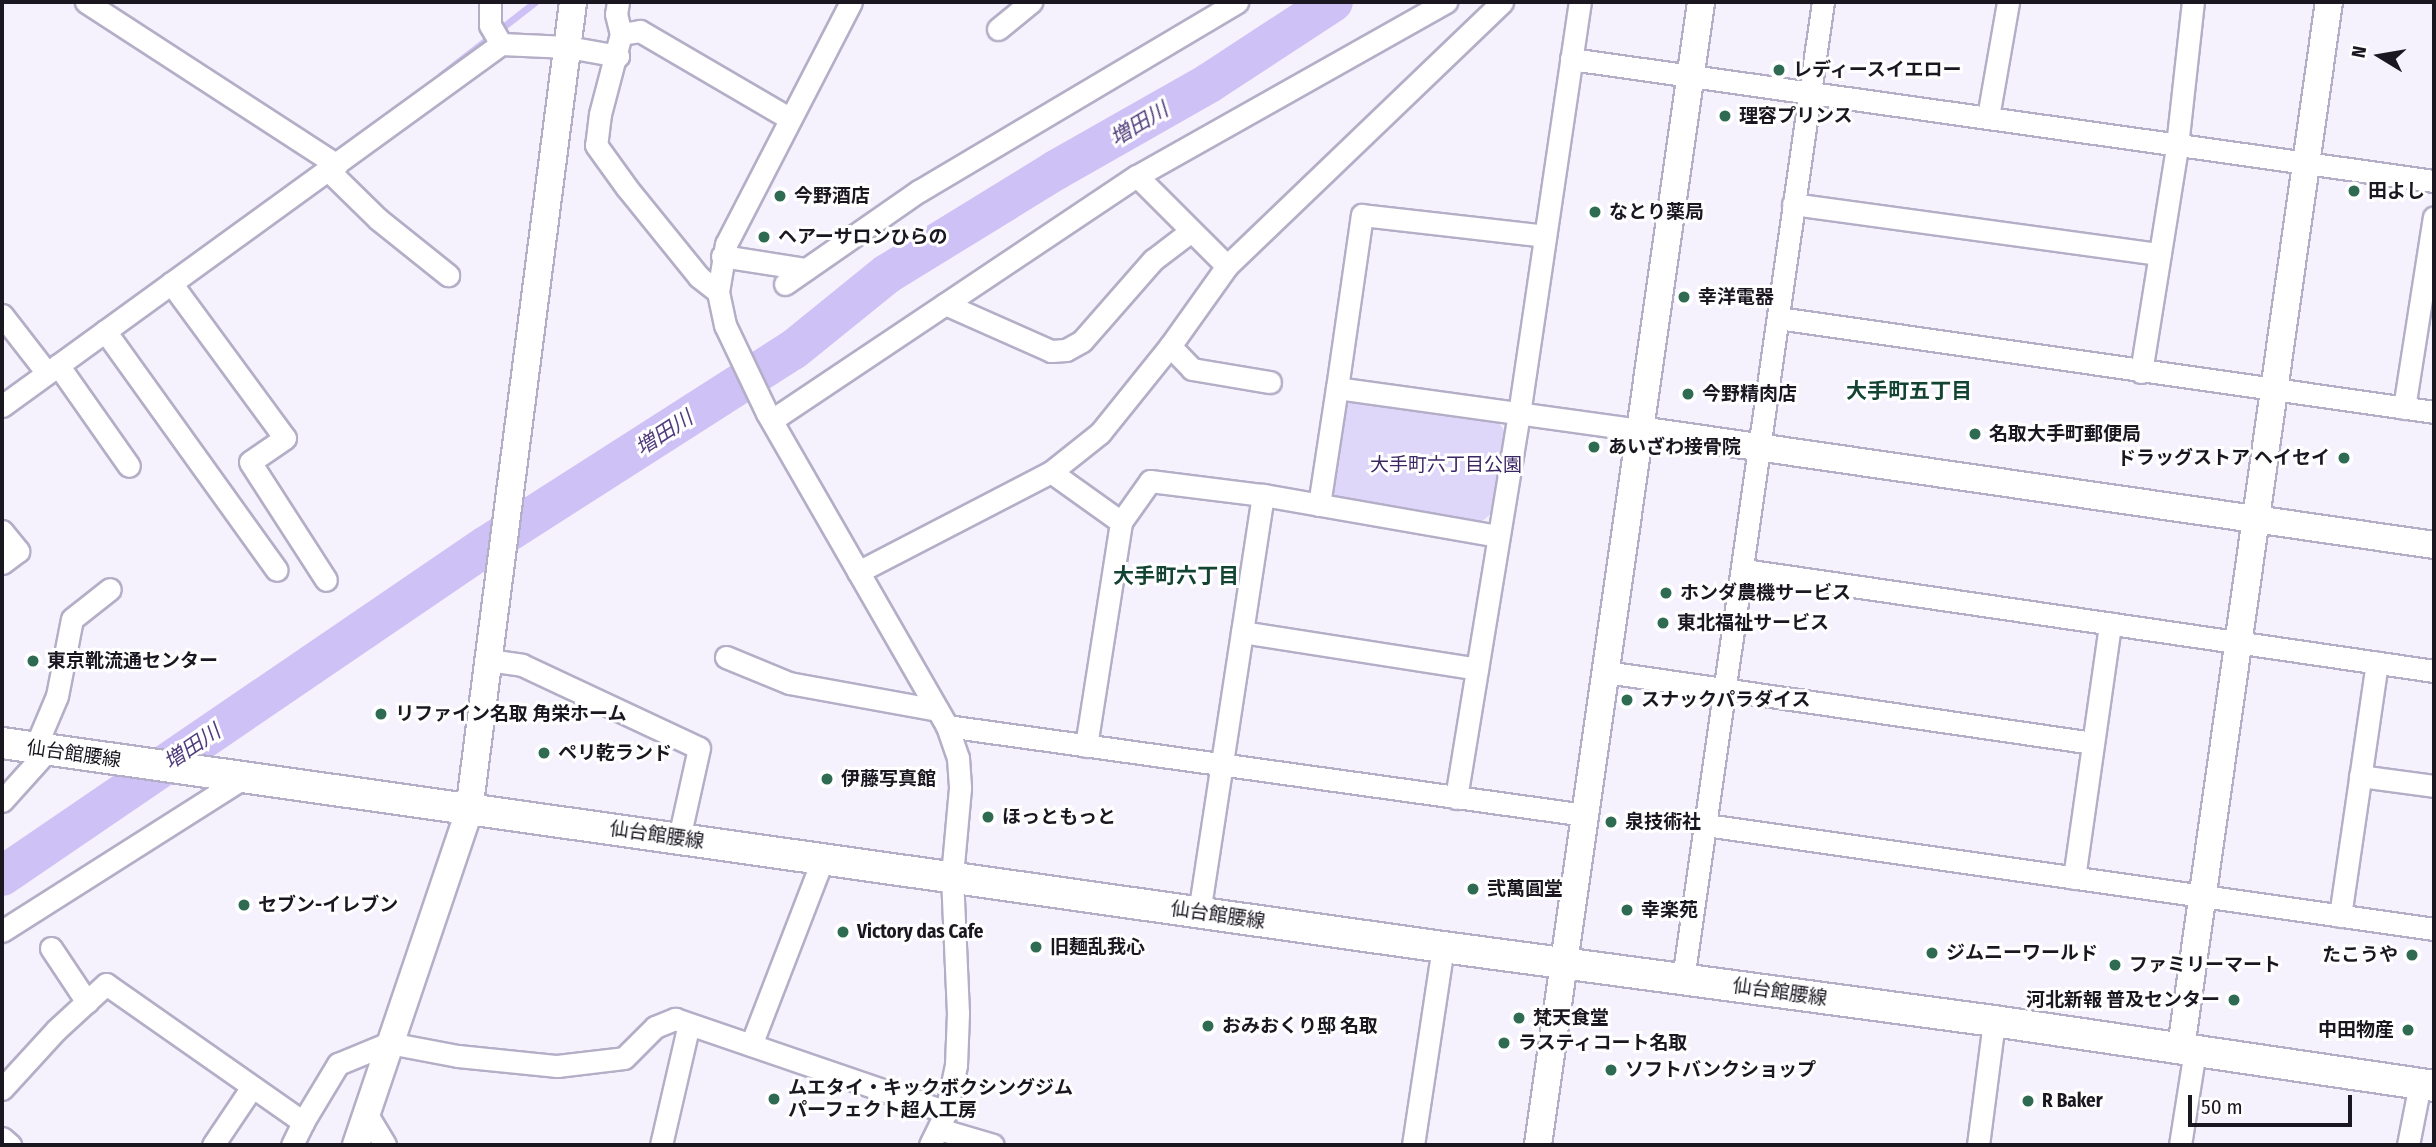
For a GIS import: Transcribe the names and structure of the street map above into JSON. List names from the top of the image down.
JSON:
{
  "streets": {
    "main road": ["仙台館腰線"]
  },
  "districts": ["大手町五丁目", "大手町六丁目"],
  "water": ["増田川"],
  "parks": ["大手町六丁目公園"],
  "places": [
    "レディースイエロー",
    "理容プリンス",
    "田よし",
    "今野酒店",
    "なとり薬局",
    "ヘアーサロンひらの",
    "幸洋電器",
    "今野精肉店",
    "名取大手町郵便局",
    "あいざわ接骨院",
    "ドラッグストア ヘイセイ",
    "ホンダ農機サービス",
    "東北福祉サービス",
    "東京靴流通センター",
    "スナックパラダイス",
    "リファイン名取 角栄ホーム",
    "ペリ乾ランド",
    "伊藤写真館",
    "ほっともっと",
    "泉技術社",
    "弐萬圓堂",
    "セブン-イレブン",
    "幸楽苑",
    "Victory das Cafe",
    "旧麺乱我心",
    "ジムニーワールド",
    "たこうや",
    "ファミリーマート",
    "河北新報 普及センター",
    "梵天食堂",
    "おみおくり邸 名取",
    "中田物産",
    "ラスティコート名取",
    "ソフトバンクショップ",
    "ムエタイ・キックボクシングジム パーフェクト超人工房",
    "R Baker"
  ],
  "scale_bar": "50 m",
  "north": "left"
}
